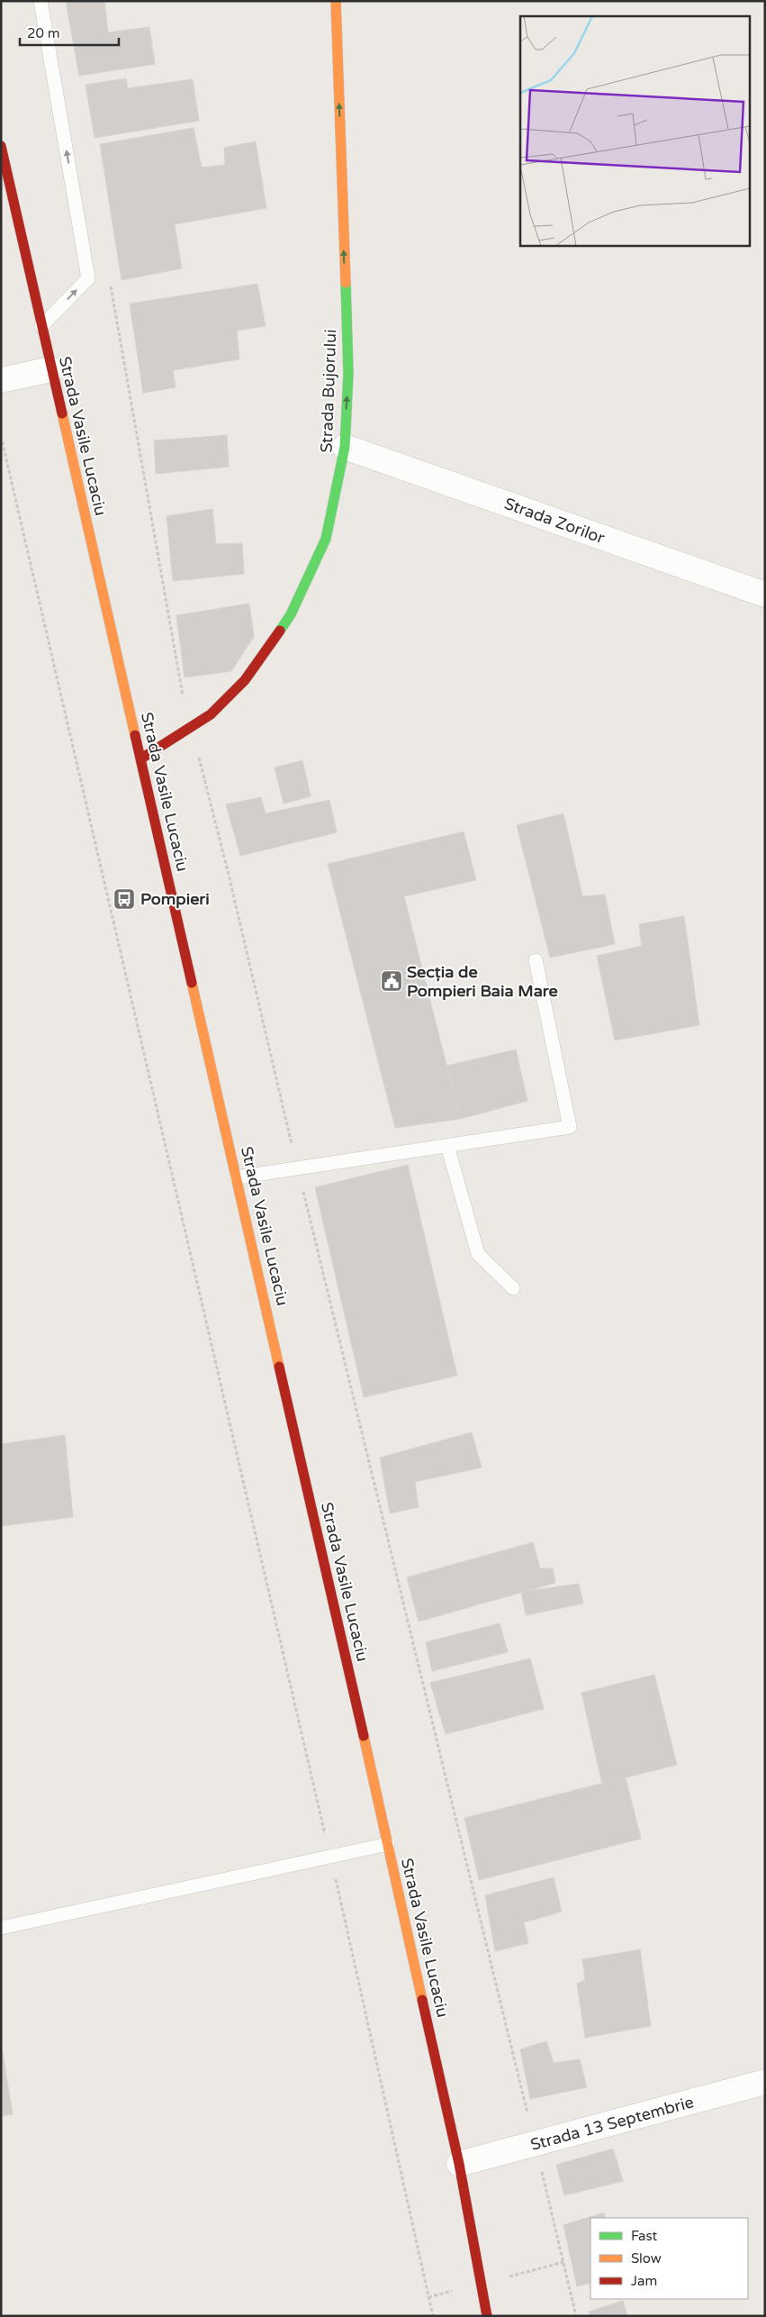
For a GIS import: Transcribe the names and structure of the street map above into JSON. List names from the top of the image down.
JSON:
{
  "streets": {
    "main road": ["Strada Bujorului", "Strada Vasile Lucaciu"],
    "street": ["Strada Zorilor", "Strada 13 Septembrie"]
  },
  "crossings": [
    ["Strada Bujorului", "Strada Vasile Lucaciu"],
    ["Strada Bujorului", "Strada Zorilor"],
    ["Strada Vasile Lucaciu", "Strada 13 Septembrie"]
  ],
  "one_way": ["Strada Bujorului"],
  "places": {
    "bus stop": ["Pompieri"],
    "public building": ["Secția de Pompieri Baia Mare"]
  },
  "legend": ["Fast", "Slow", "Jam"],
  "scale_bar": "20 m"
}
